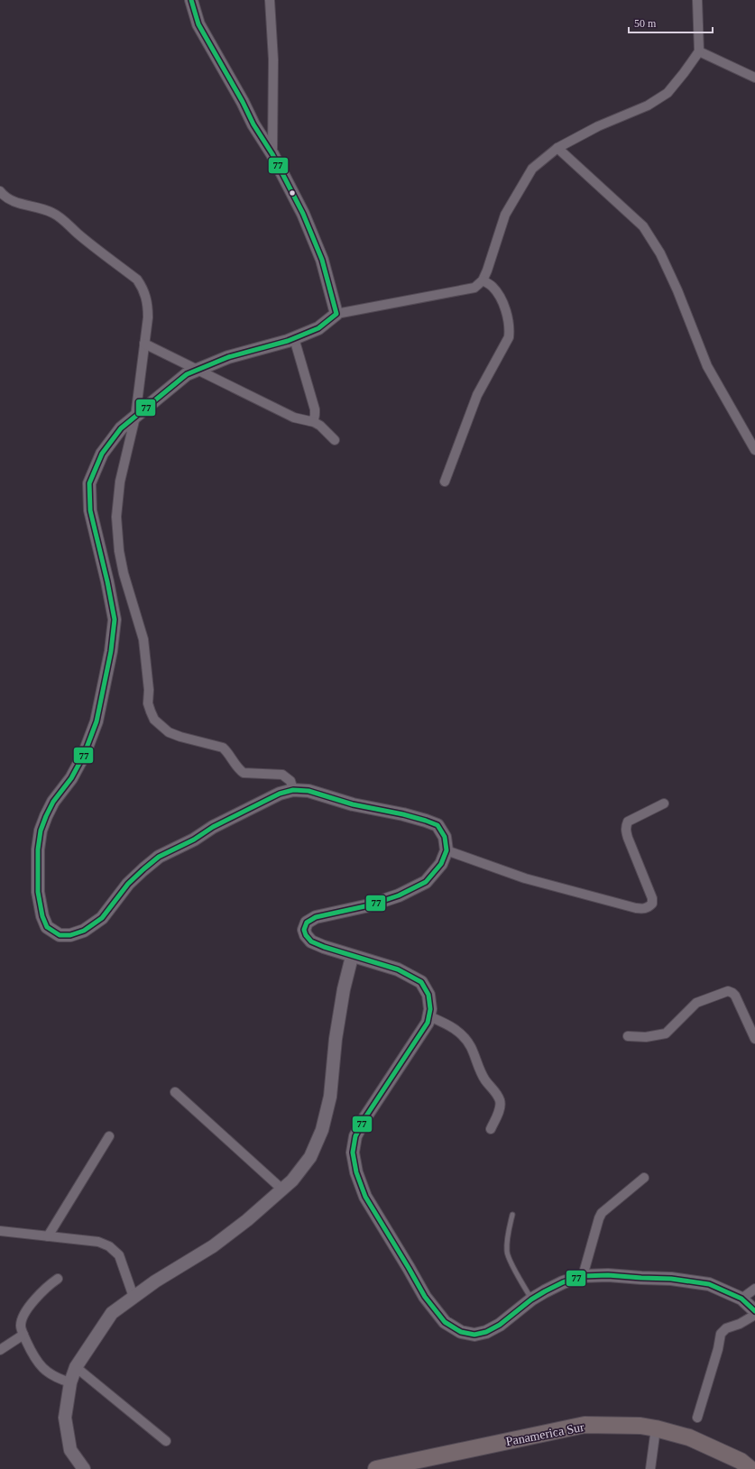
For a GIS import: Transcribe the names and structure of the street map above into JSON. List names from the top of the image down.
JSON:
{
  "streets": {
    "highway": ["Panamerica Sur"]
  },
  "lines": ["transit line 77"],
  "scale_bar": "50 m"
}
